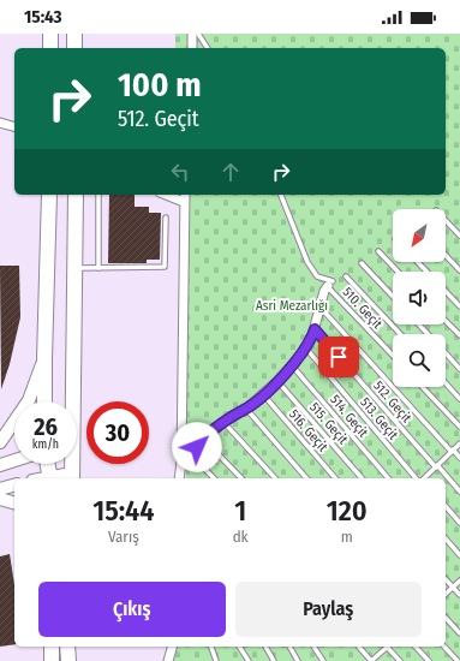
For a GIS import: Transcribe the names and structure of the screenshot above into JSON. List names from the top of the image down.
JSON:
{
  "streets": {
    "lane": [
      "510. Geçit",
      "512. Geçit",
      "514. Geçit",
      "513. Geçit",
      "515. Geçit",
      "516. Geçit"
    ]
  },
  "parks": ["Asri Mezarlığı"],
  "north": "bottom left",
  "page": {
    "status": "15:43",
    "turn": ["100 m", "512. Geçit"],
    "speed": "26 km/h",
    "limit": "30",
    "eta": [
      "15:44",
      "Varış",
      "1",
      "dk",
      "120",
      "m"
    ],
    "buttons": ["Çıkış", "Paylaş"]
  }
}
